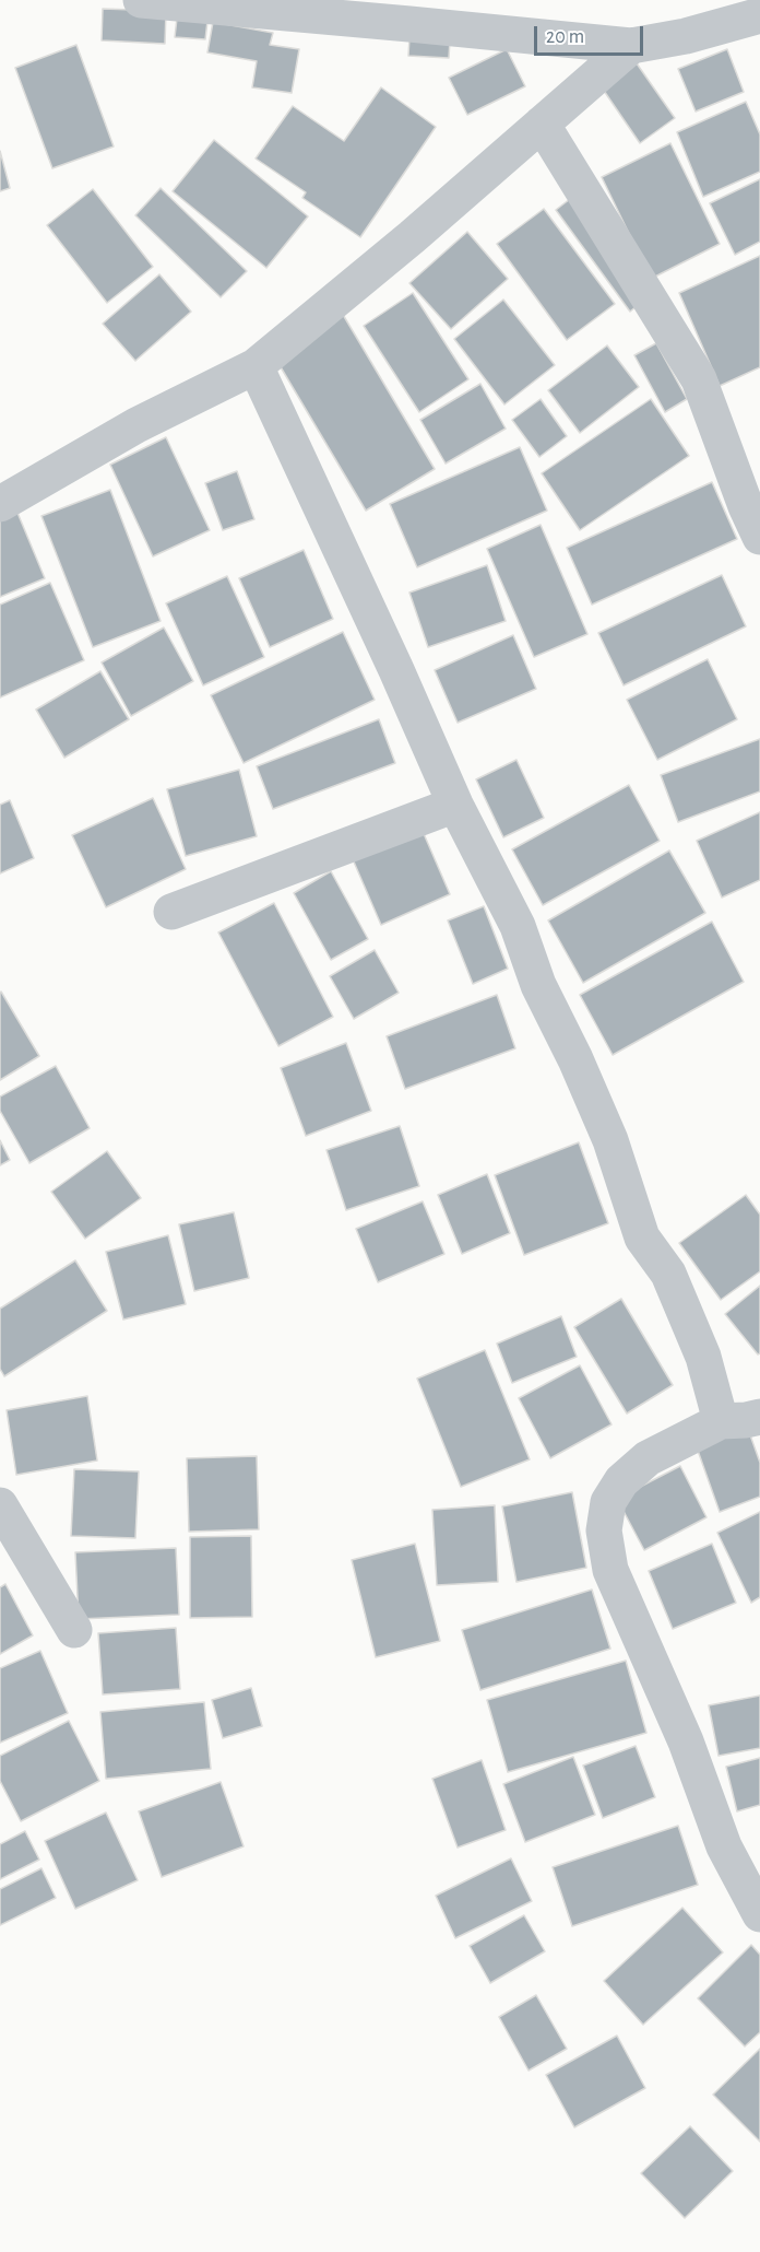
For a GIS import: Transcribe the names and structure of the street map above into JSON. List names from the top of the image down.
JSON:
{
  "scale_bar": "20 m"
}
